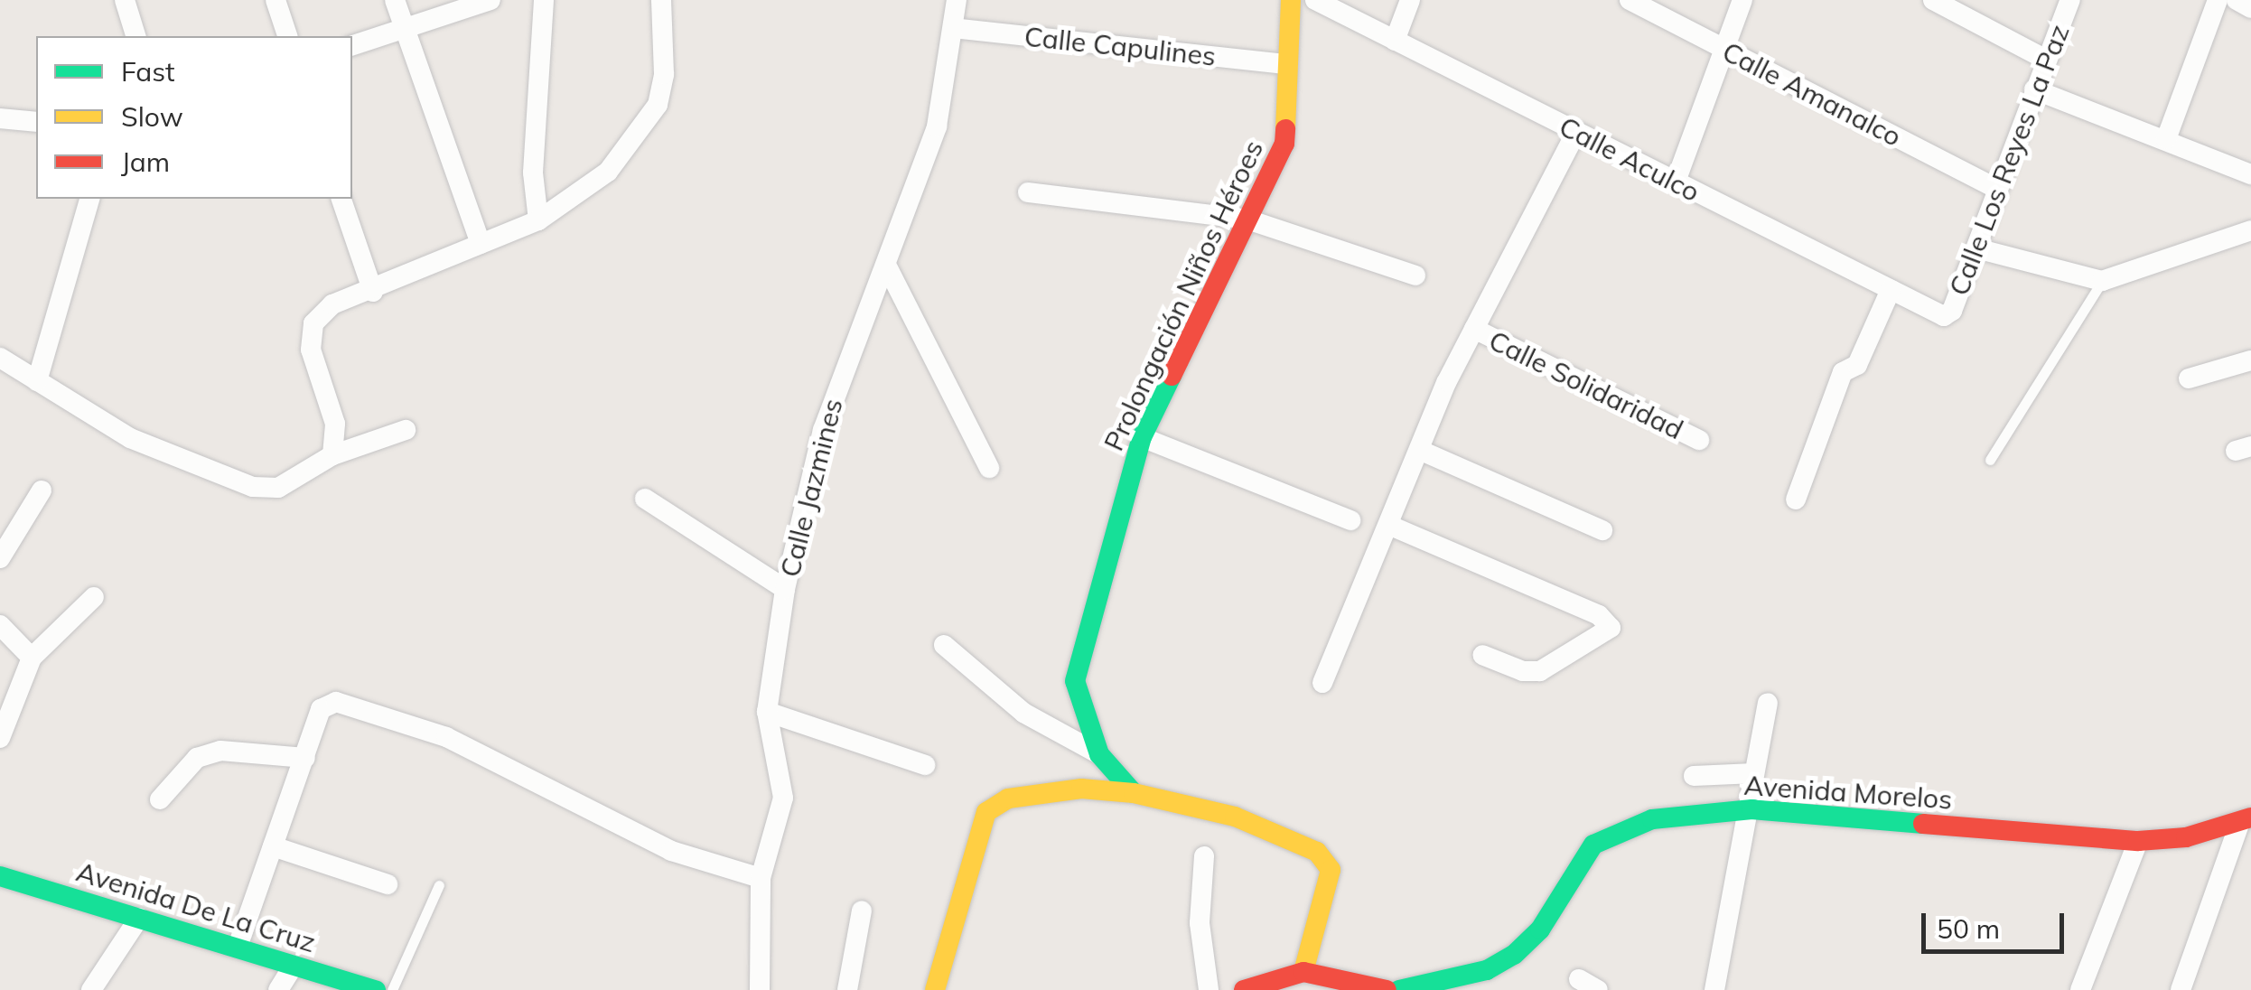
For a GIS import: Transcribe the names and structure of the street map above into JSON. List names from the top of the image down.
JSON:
{
  "streets": {
    "street": [
      "Calle Capulines",
      "Calle Amanalco",
      "Calle Aculco",
      "Calle Los Reyes La Paz",
      "Prolongación Niños Héroes",
      "Calle Solidaridad",
      "Calle Jazmines",
      "Avenida Morelos",
      "Avenida De La Cruz"
    ]
  },
  "crossings": [
    ["Calle Capulines", "Prolongación Niños Héroes"],
    ["Calle Capulines", "Calle Jazmines"],
    ["Calle Amanalco", "Calle Los Reyes La Paz"],
    ["Calle Aculco", "Calle Los Reyes La Paz"]
  ],
  "legend": ["Fast", "Slow", "Jam"],
  "scale_bar": "50 m"
}
